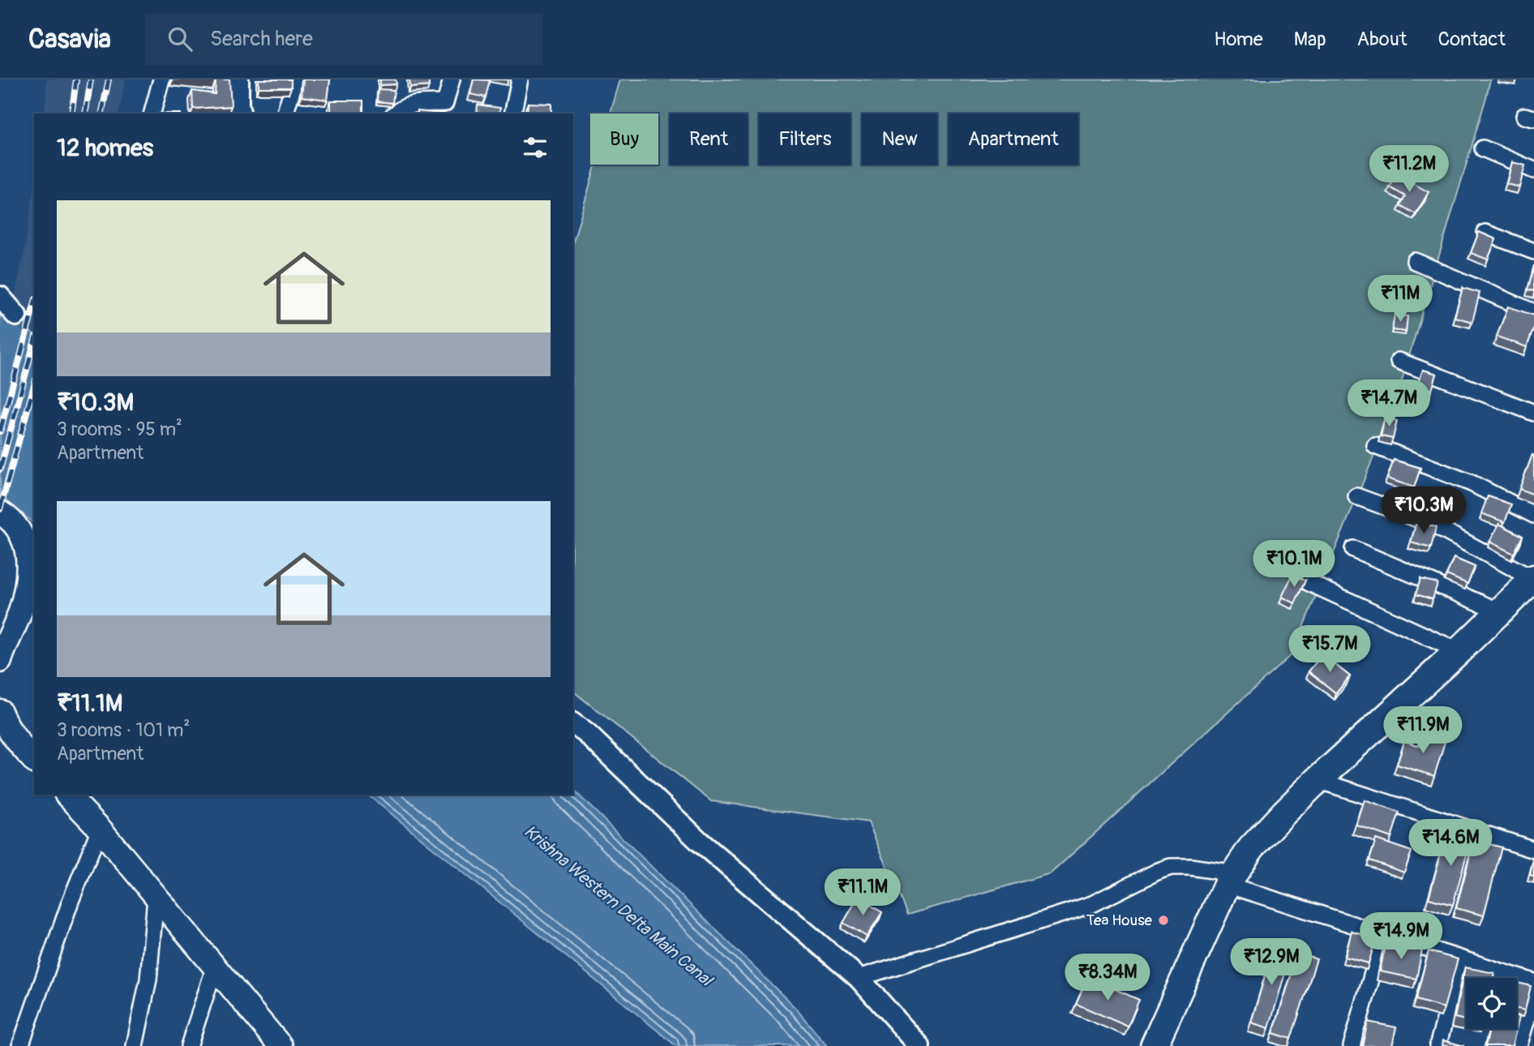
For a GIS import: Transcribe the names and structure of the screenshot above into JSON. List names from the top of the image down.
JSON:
{
  "water": ["Krishna Western Delta Main Canal"],
  "places": ["Tea House"],
  "page": {
    "header": "Casavia",
    "search": "Search here",
    "nav": [
      "Home",
      "Map",
      "About",
      "Contact"
    ],
    "chip": [
      "Buy",
      "Rent",
      "Filters",
      "New",
      "Apartment"
    ],
    "heading": "12 homes",
    "price": [
      "₹11.2M",
      "₹11M",
      "₹14.7M",
      "₹10.3M",
      "₹10.1M",
      "₹15.7M",
      "₹11.9M",
      "₹14.6M",
      "₹11.1M",
      "₹14.9M",
      "₹12.9M",
      "₹8.34M"
    ],
    "list": [
      {
        "name": "₹10.3M",
        "note": "3 rooms · 95 m² · Apartment"
      },
      {
        "name": "₹11.1M",
        "note": "3 rooms · 101 m² · Apartment"
      }
    ]
  }
}
